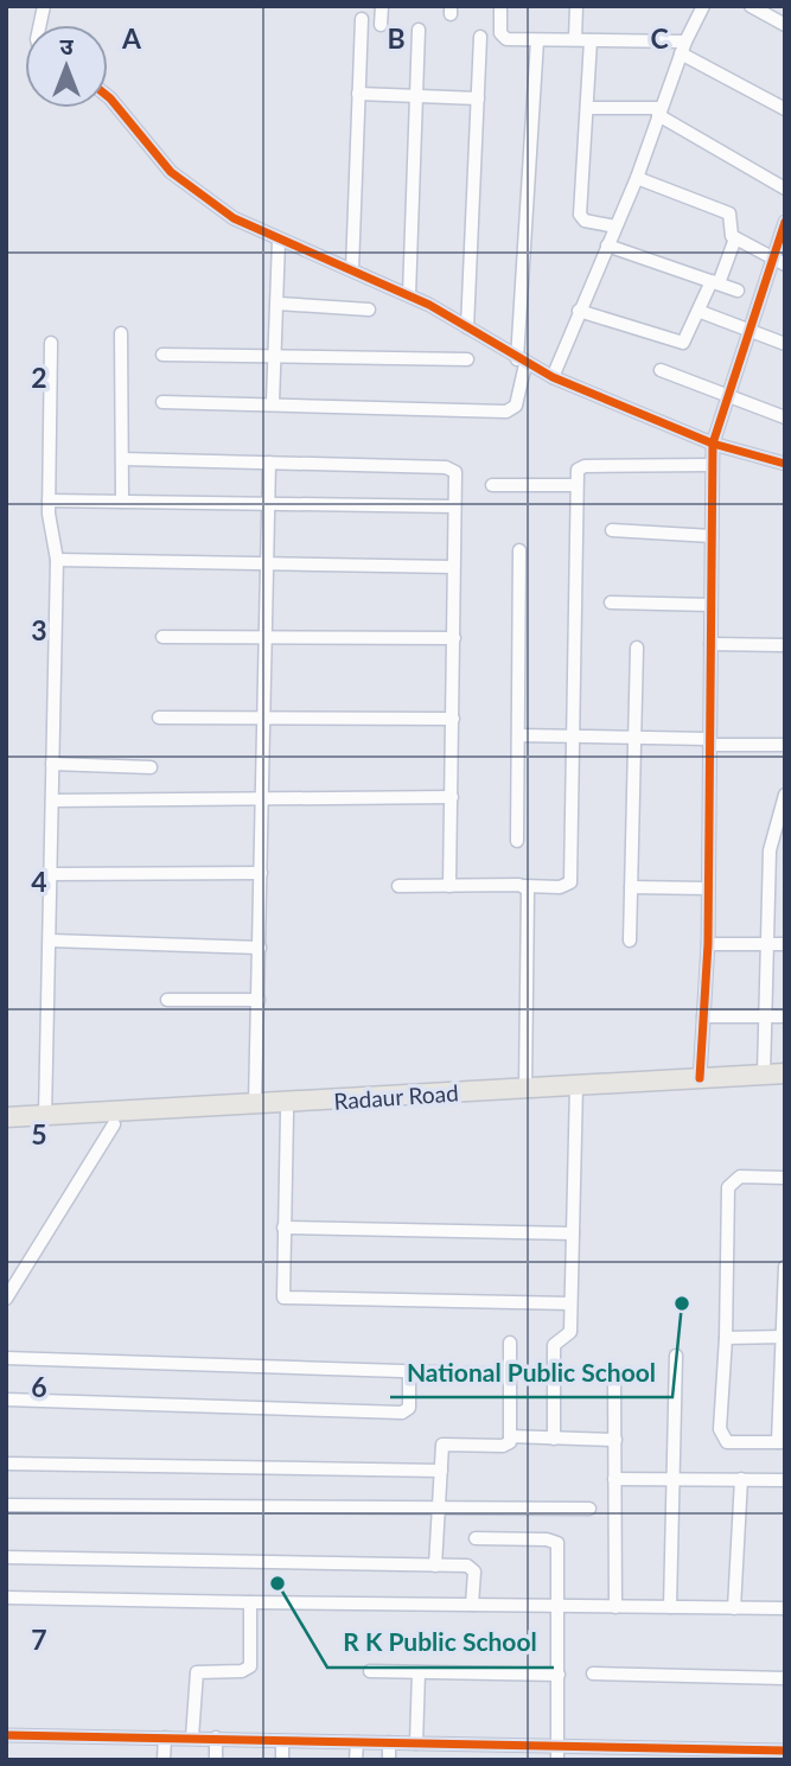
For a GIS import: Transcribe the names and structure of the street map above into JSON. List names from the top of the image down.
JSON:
{
  "streets": {
    "main road": ["Radaur Road"]
  },
  "places": ["National Public School", "R K Public School"],
  "north": "top",
  "grid": {
    "columns": ["A", "B", "C"],
    "rows": [
      "2",
      "3",
      "4",
      "5",
      "6",
      "7"
    ]
  }
}
